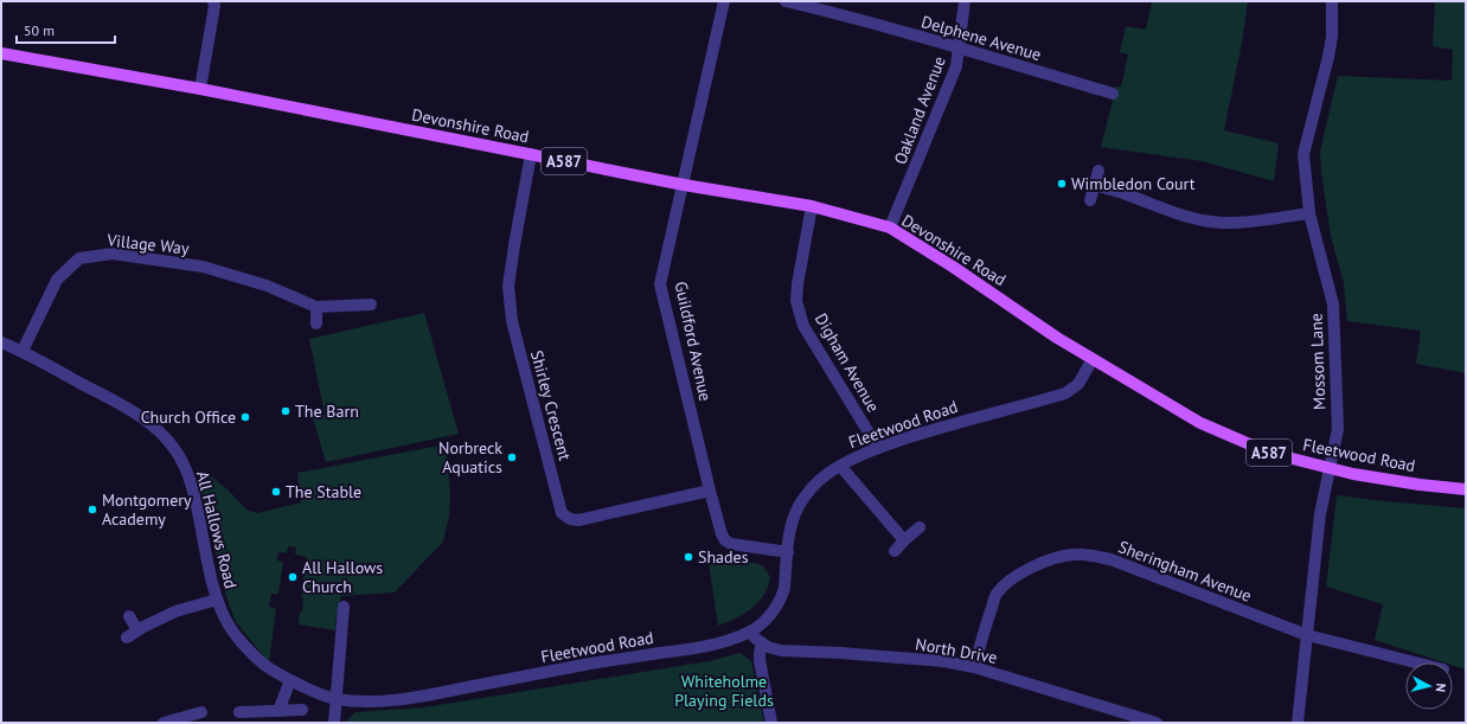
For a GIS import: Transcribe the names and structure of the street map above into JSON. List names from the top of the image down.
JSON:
{
  "streets": {
    "main road": ["Devonshire Road", "A587", "Fleetwood Road"],
    "street": [
      "Delphene Avenue",
      "Oakland Avenue",
      "Village Way",
      "Guildford Avenue",
      "Mossom Lane",
      "Digham Avenue",
      "Shirley Crescent",
      "All Hallows Road",
      "Sheringham Avenue",
      "North Drive"
    ]
  },
  "crossings": [
    ["Delphene Avenue", "Oakland Avenue"],
    ["Oakland Avenue", "Devonshire Road"],
    ["Devonshire Road", "Guildford Avenue"],
    ["Devonshire Road", "Digham Avenue"],
    ["Devonshire Road", "Shirley Crescent"],
    ["Devonshire Road", "Fleetwood Road"],
    ["Village Way", "All Hallows Road"],
    ["Guildford Avenue", "Shirley Crescent"],
    ["Guildford Avenue", "Fleetwood Road"],
    ["Mossom Lane", "Fleetwood Road"],
    ["Mossom Lane", "Sheringham Avenue"],
    ["Digham Avenue", "Fleetwood Road"],
    ["Fleetwood Road", "All Hallows Road"],
    ["Fleetwood Road", "North Drive"],
    ["Sheringham Avenue", "North Drive"]
  ],
  "parks": ["Whiteholme Playing Fields"],
  "places": [
    "Wimbledon Court",
    "The Barn",
    "Church Office",
    "Norbreck Aquatics",
    "The Stable",
    "Montgomery Academy",
    "Shades",
    "All Hallows Church"
  ],
  "scale_bar": "50 m",
  "north": "right"
}
